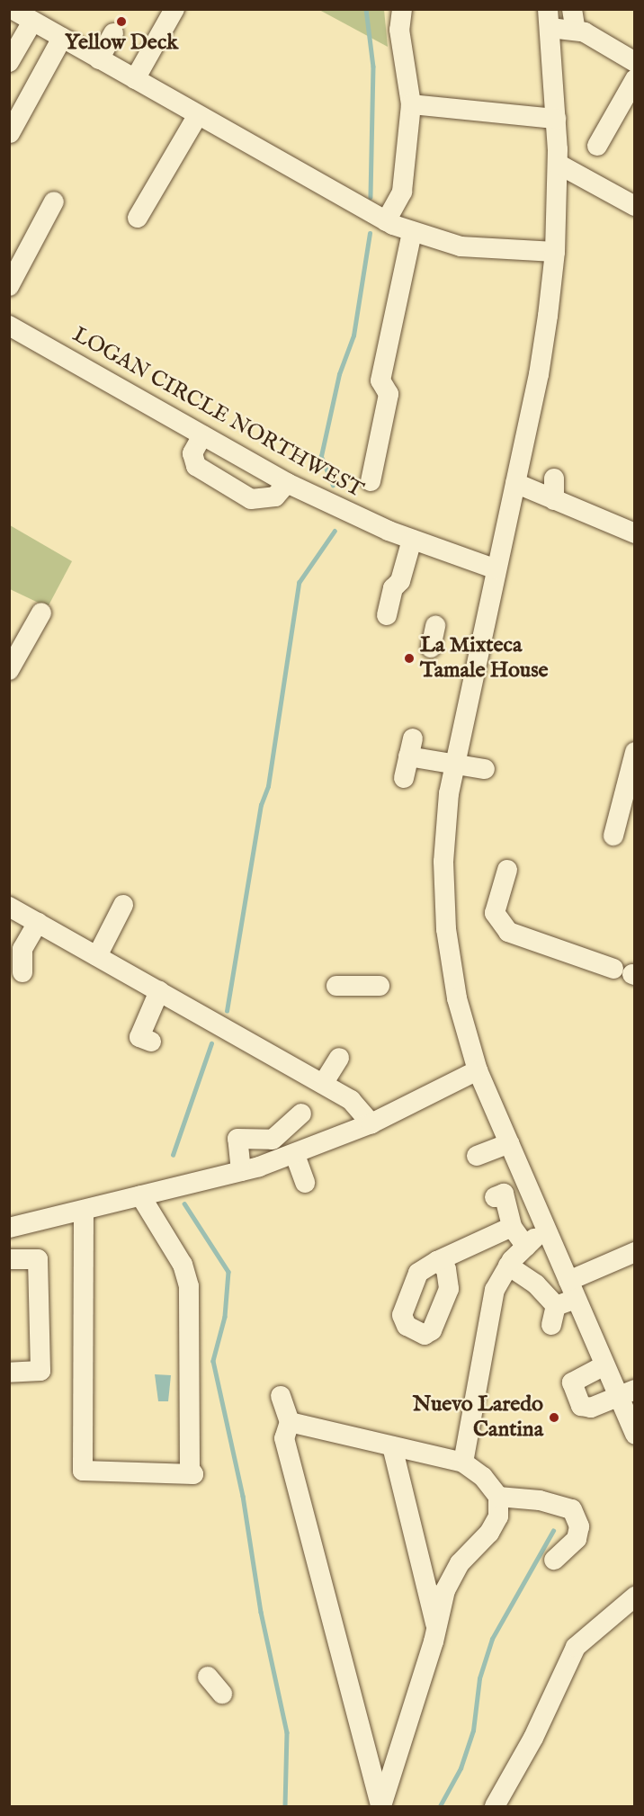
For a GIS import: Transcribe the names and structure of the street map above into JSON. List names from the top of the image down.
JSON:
{
  "streets": {
    "street": ["LOGAN CIRCLE NORTHWEST"]
  },
  "places": ["Yellow Deck", "La Mixteca Tamale House", "Nuevo Laredo Cantina"]
}
